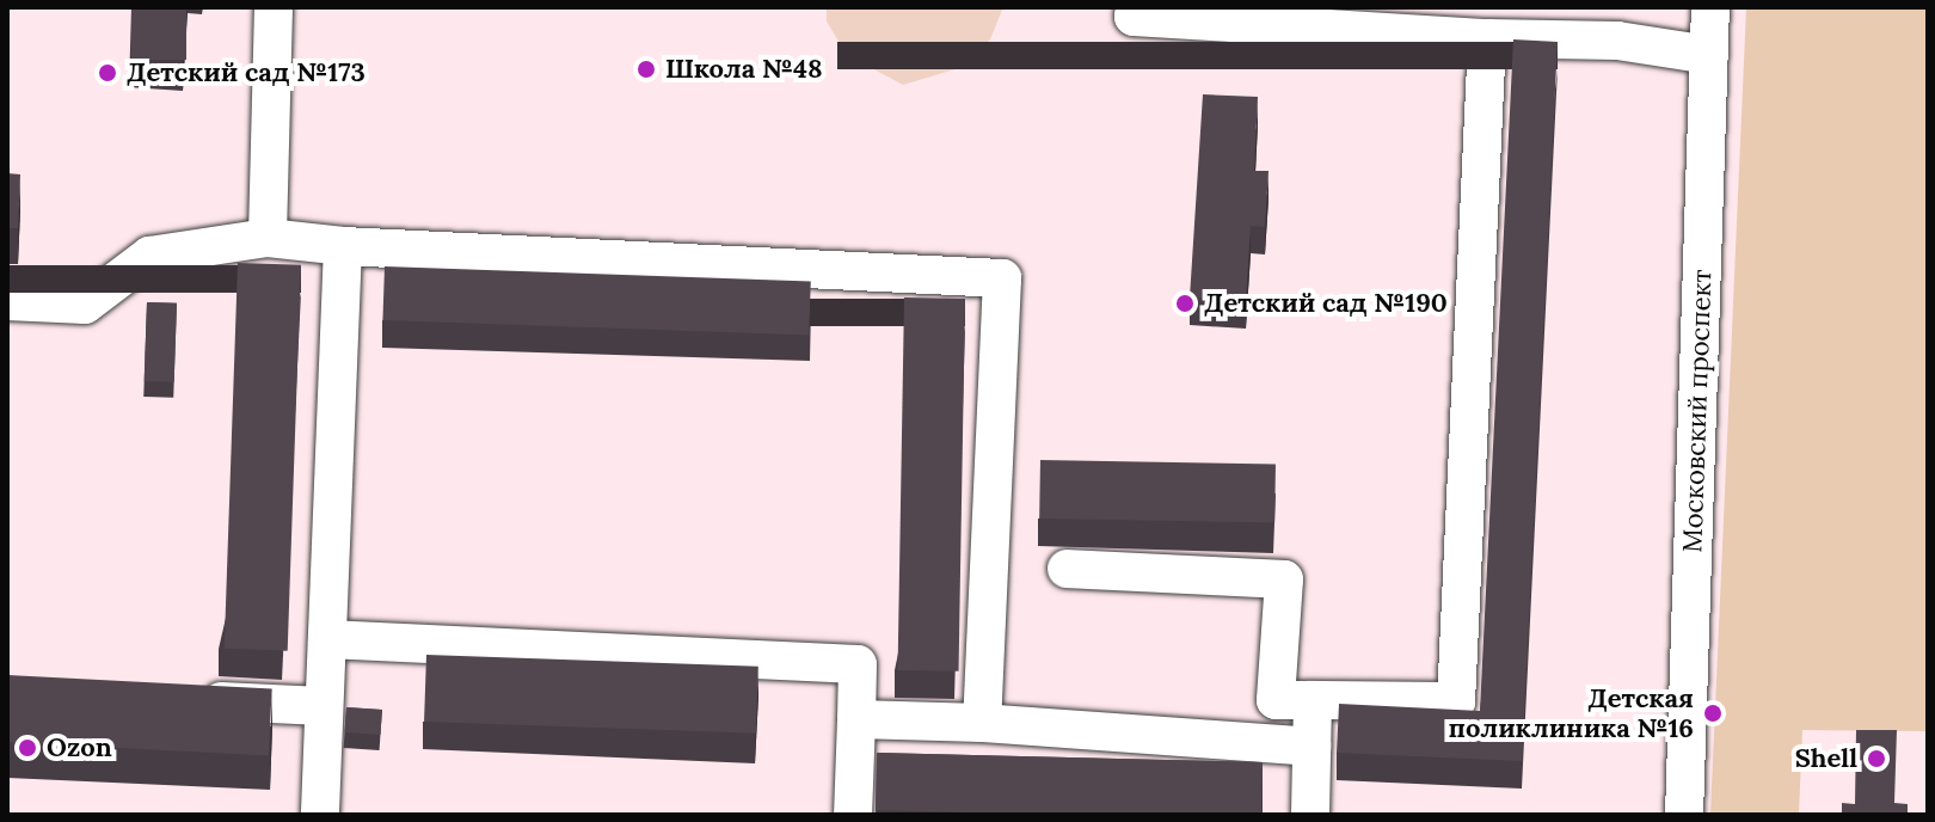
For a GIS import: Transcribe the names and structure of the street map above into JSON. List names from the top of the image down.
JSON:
{
  "streets": {
    "street": ["Московский проспект"]
  },
  "places": [
    "Школа №48",
    "Детский сад №173",
    "Детский сад №190",
    "Детская поликлиника №16",
    "Ozon",
    "Shell"
  ]
}
